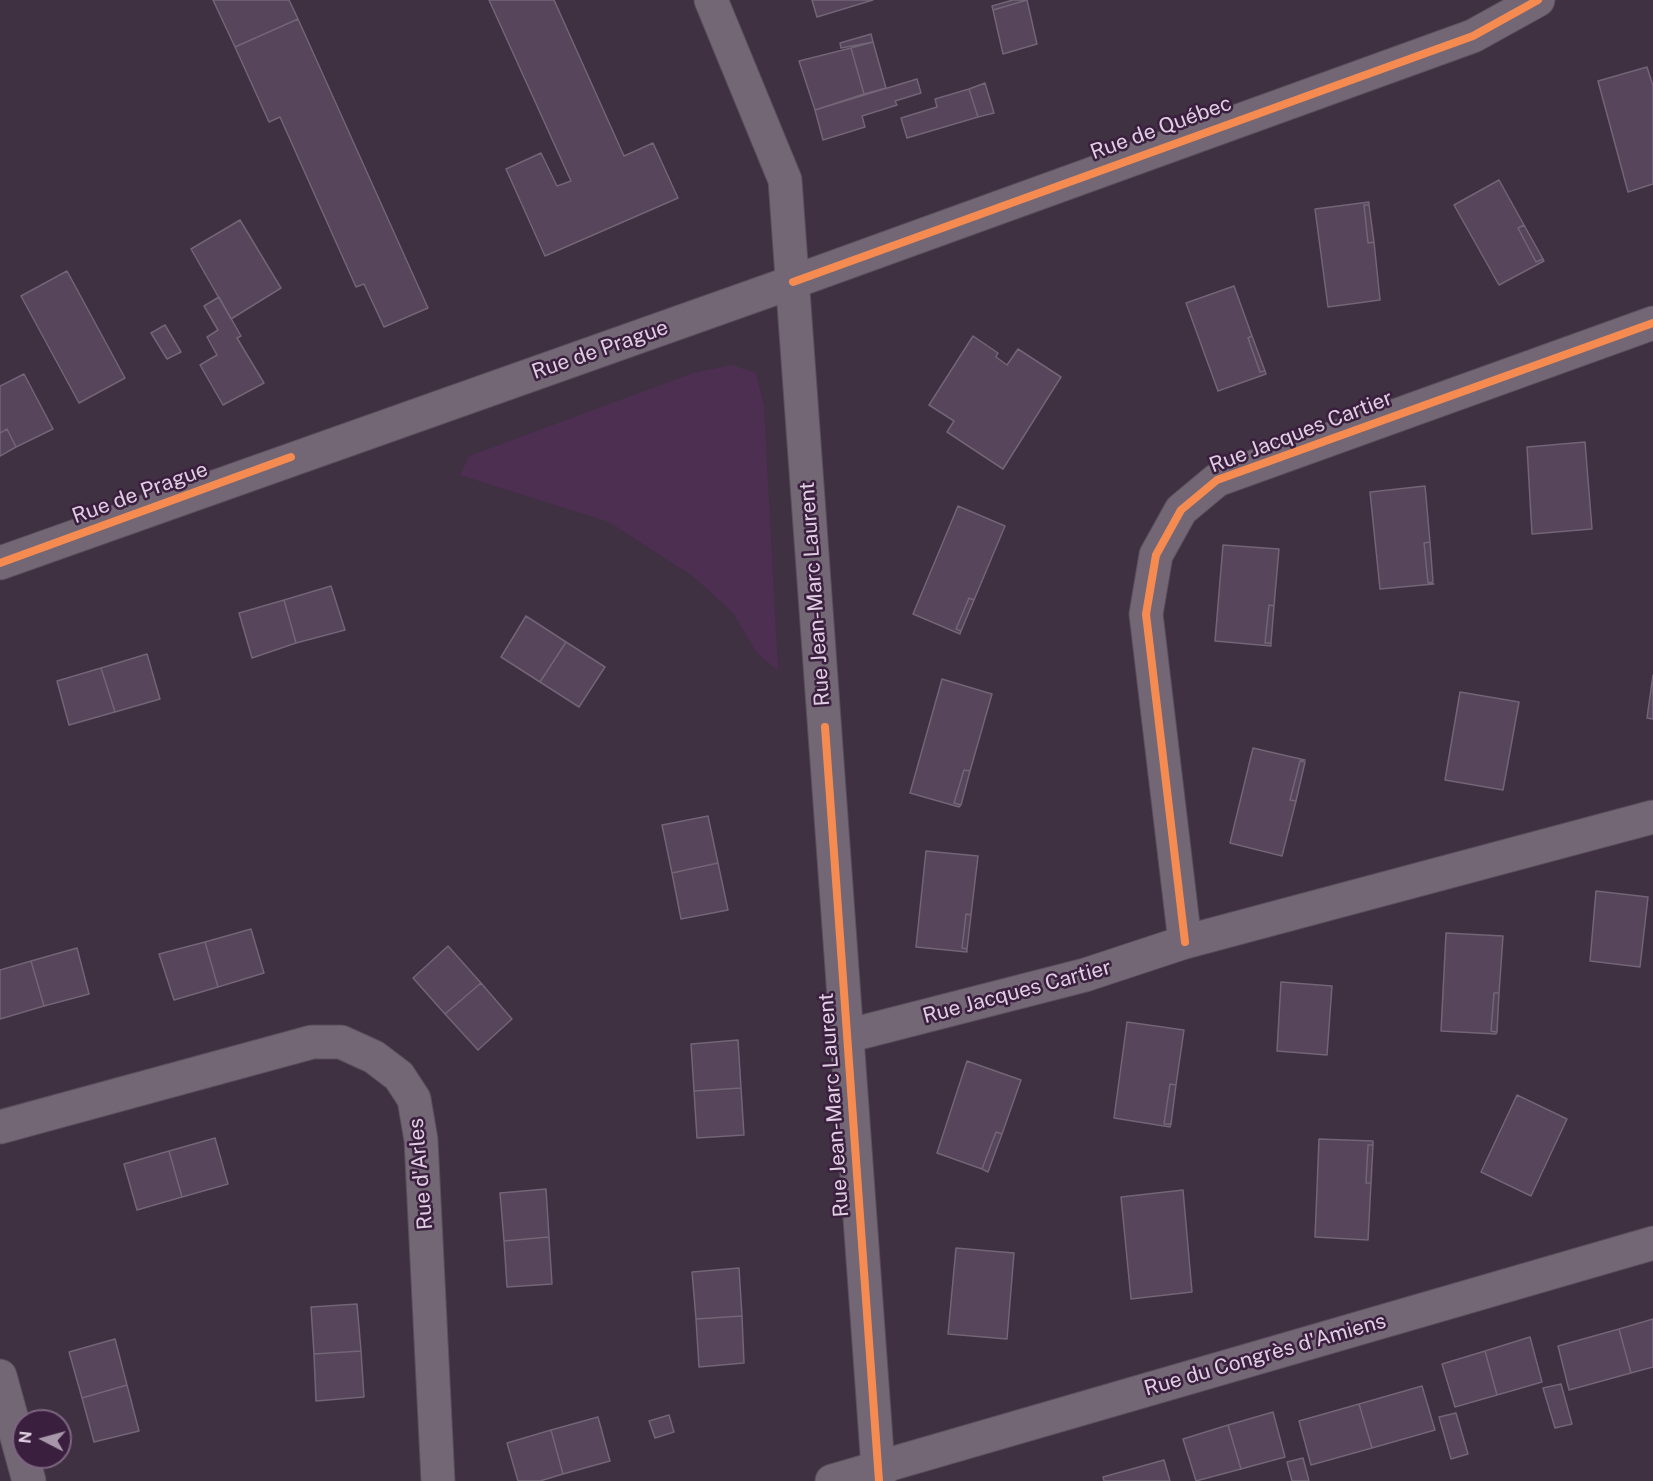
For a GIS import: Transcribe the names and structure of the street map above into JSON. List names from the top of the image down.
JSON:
{
  "streets": {
    "street": [
      "Rue de Québec",
      "Rue de Prague",
      "Rue Jacques Cartier",
      "Rue Jean-Marc Laurent",
      "Rue d'Arles",
      "Rue du Congrès d'Amiens"
    ]
  },
  "crossings": [
    ["Rue de Québec", "Rue de Prague"],
    ["Rue de Québec", "Rue Jean-Marc Laurent"],
    ["Rue de Prague", "Rue Jean-Marc Laurent"],
    ["Rue Jacques Cartier", "Rue Jean-Marc Laurent"],
    ["Rue Jean-Marc Laurent", "Rue du Congrès d'Amiens"]
  ],
  "north": "left"
}
